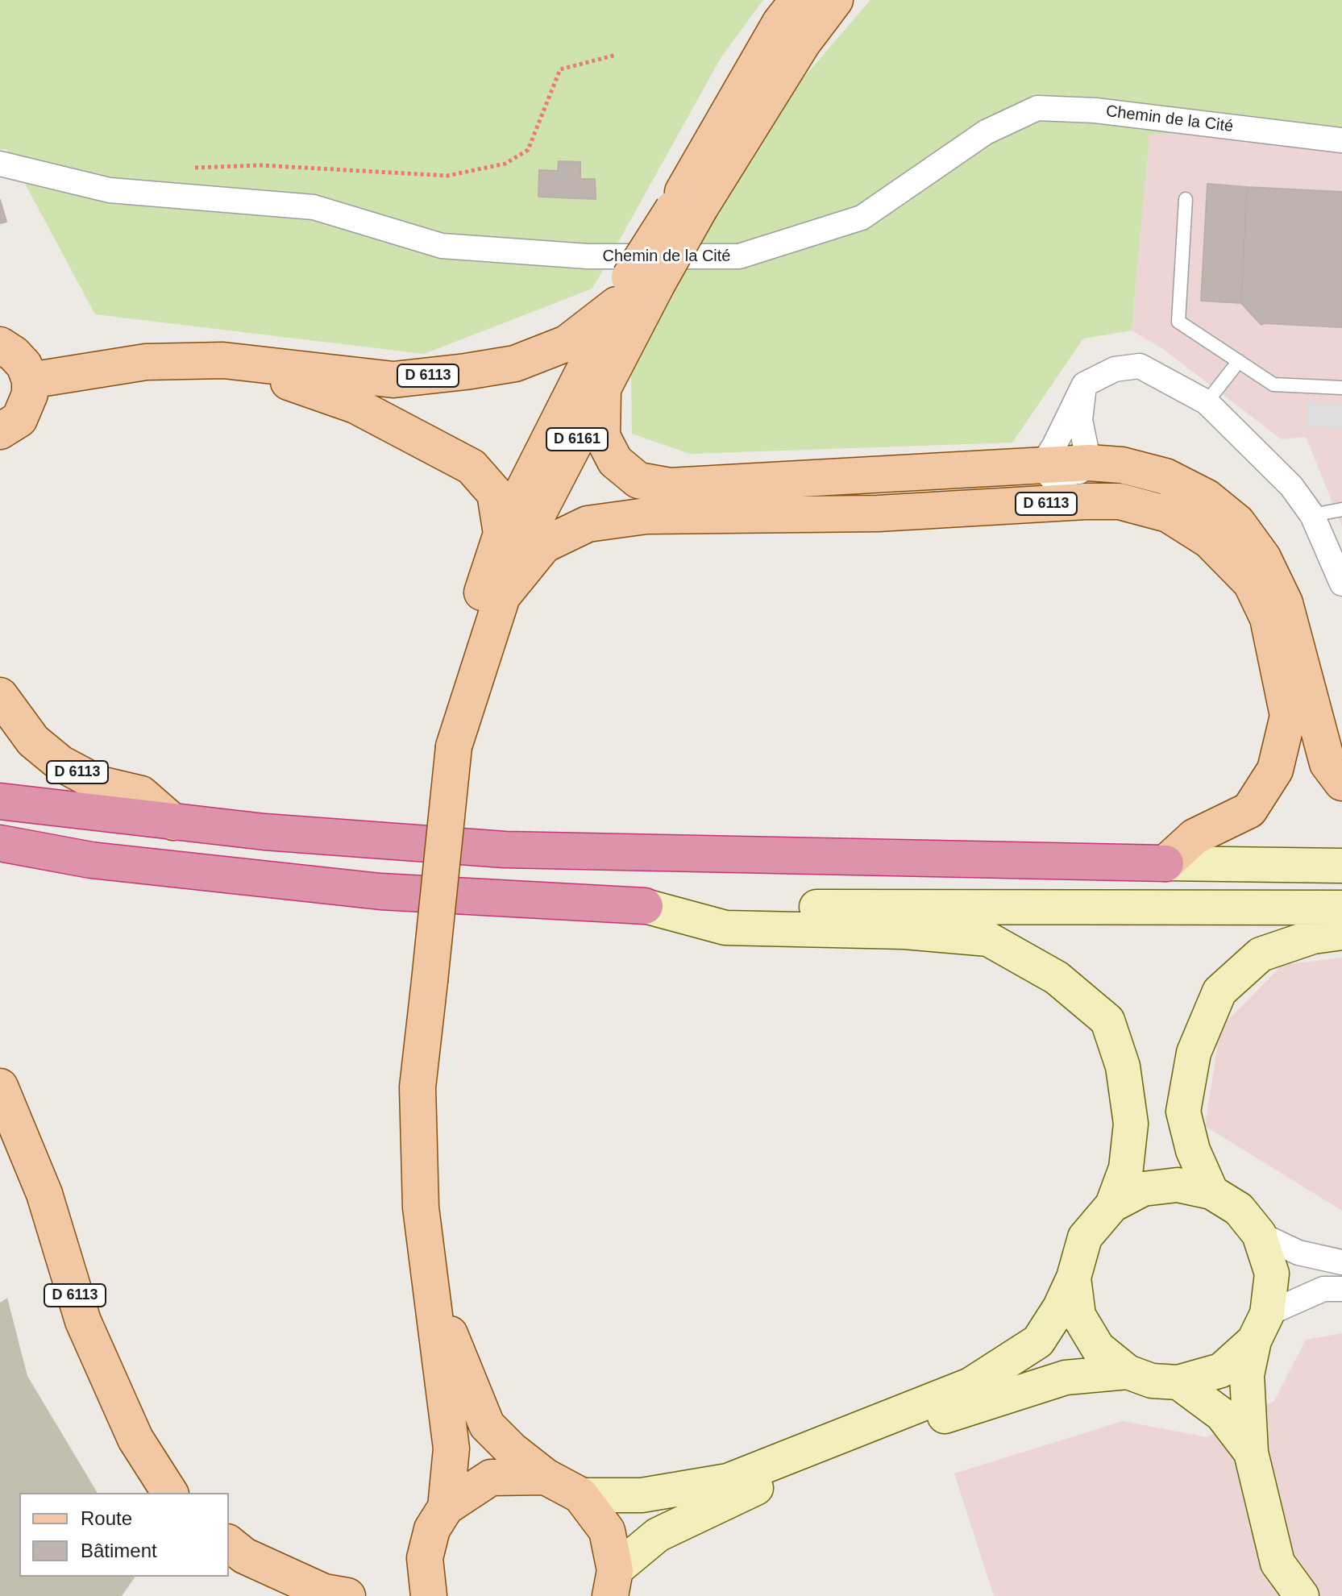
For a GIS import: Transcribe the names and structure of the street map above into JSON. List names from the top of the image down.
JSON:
{
  "streets": {
    "main road": ["D 6113", "D 6161"],
    "street": ["Chemin de la Cité"]
  },
  "crossings": [
    ["D 6113", "D 6161"]
  ],
  "legend": ["Route", "Bâtiment"]
}
